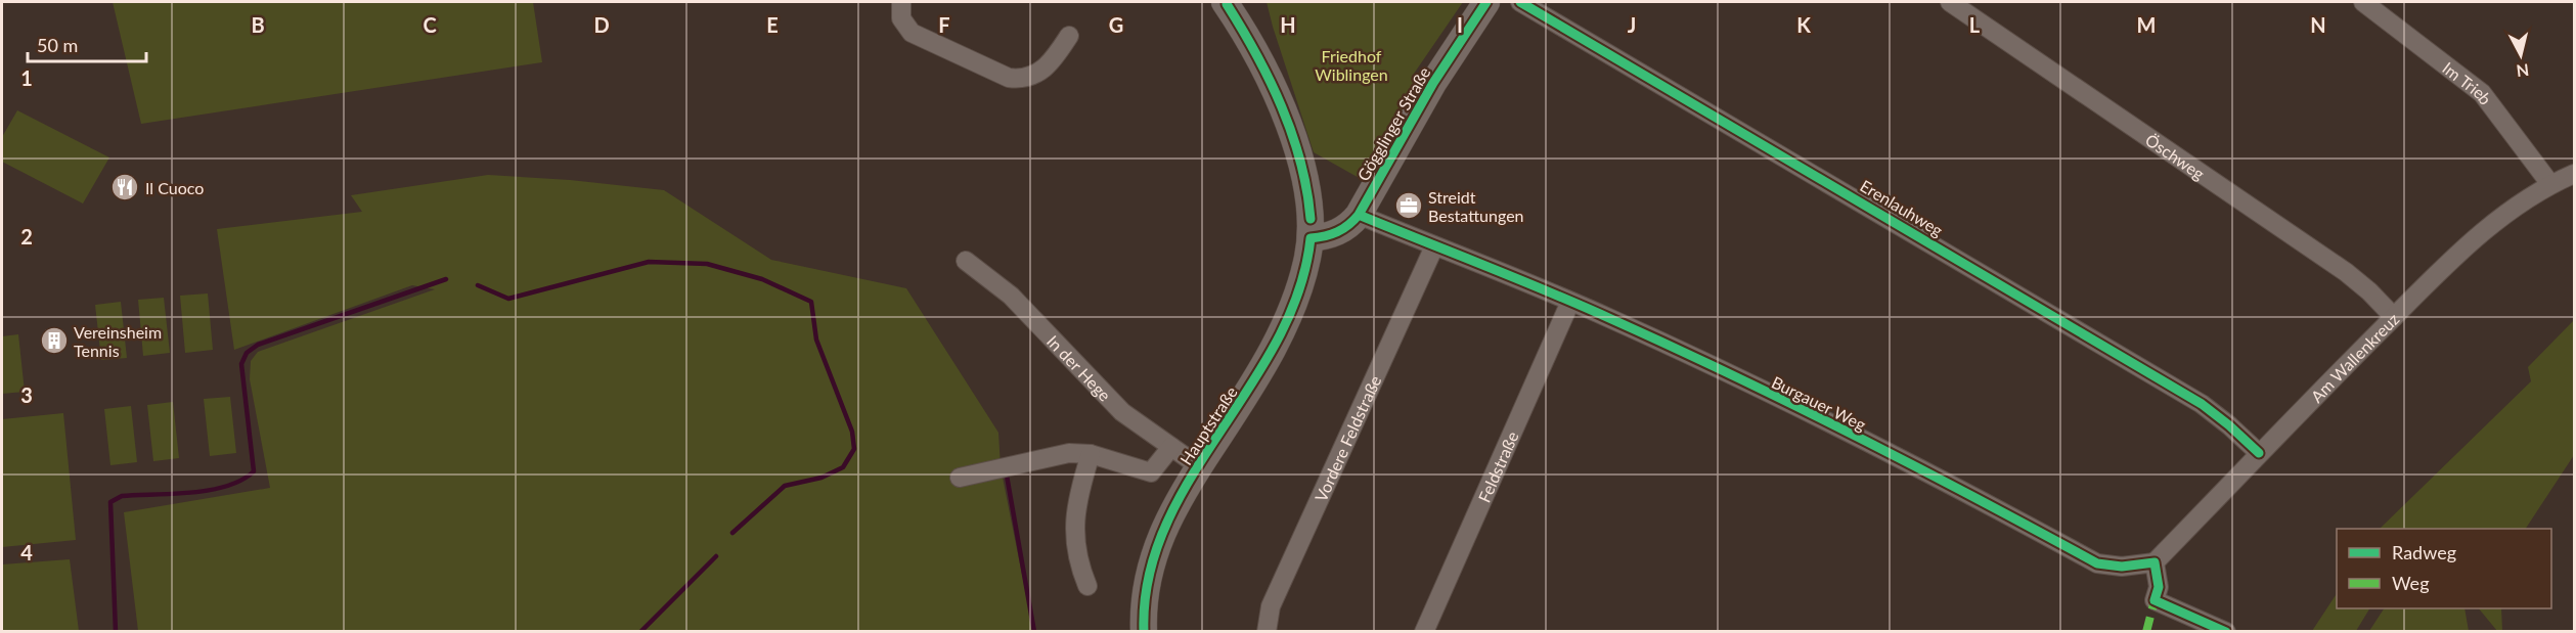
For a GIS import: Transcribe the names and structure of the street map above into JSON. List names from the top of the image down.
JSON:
{
  "streets": {
    "main road": ["Gögglinger Straße", "Hauptstraße"],
    "street": [
      "Im Trieb",
      "Öschweg",
      "Erenlauhweg",
      "Am Wallenkreuz",
      "In der Hege",
      "Burgauer Weg",
      "Vordere Feldstraße",
      "Feldstraße"
    ]
  },
  "crossings": [
    ["Im Trieb", "Am Wallenkreuz"],
    ["Gögglinger Straße", "Burgauer Weg"],
    ["Gögglinger Straße", "Hauptstraße"],
    ["Öschweg", "Am Wallenkreuz"],
    ["Erenlauhweg", "Am Wallenkreuz"],
    ["Am Wallenkreuz", "Burgauer Weg"],
    ["In der Hege", "Hauptstraße"],
    ["Burgauer Weg", "Vordere Feldstraße"],
    ["Burgauer Weg", "Feldstraße"]
  ],
  "parks": ["Friedhof Wiblingen"],
  "places": {
    "restaurant": ["Il Cuoco"],
    "office": ["Streidt Bestattungen"],
    "building": ["Vereinsheim Tennis"]
  },
  "legend": ["Radweg", "Weg"],
  "scale_bar": "50 m",
  "north": "bottom",
  "grid": {
    "columns": [
      "B",
      "C",
      "D",
      "E",
      "F",
      "G",
      "H",
      "I",
      "J",
      "K",
      "L",
      "M",
      "N"
    ],
    "rows": [
      "1",
      "2",
      "3",
      "4"
    ]
  }
}
